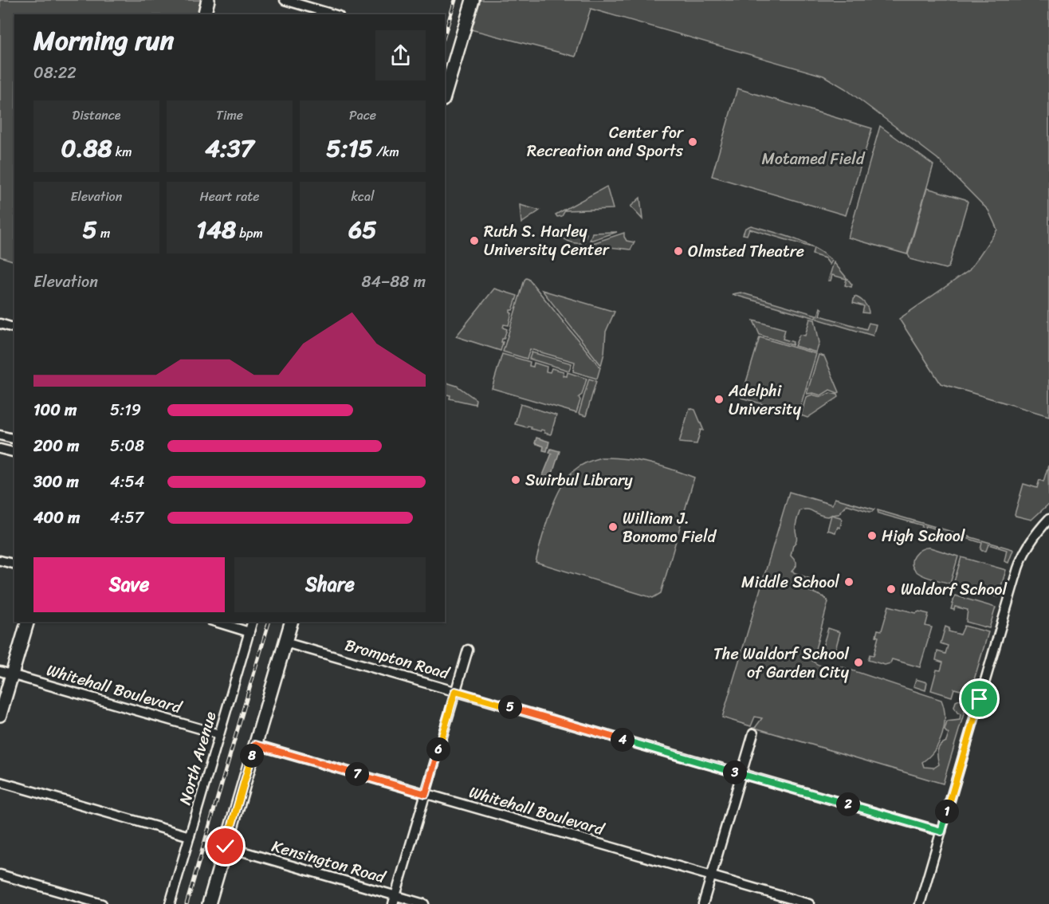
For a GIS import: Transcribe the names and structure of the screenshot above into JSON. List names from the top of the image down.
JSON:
{
  "streets": {
    "street": [
      "Brompton Road",
      "Whitehall Boulevard",
      "North Avenue",
      "Kensington Road"
    ]
  },
  "crossings": [
    ["Whitehall Boulevard", "North Avenue"]
  ],
  "parks": ["Motamed Field"],
  "places": [
    "Center for Recreation and Sports",
    "Ruth S. Harley University Center",
    "Olmsted Theatre",
    "Adelphi University",
    "Swirbul Library",
    "William J. Bonomo Field",
    "High School",
    "Middle School",
    "Waldorf School",
    "The Waldorf School of Garden City"
  ],
  "page": {
    "heading": ["Morning run", "08:22"],
    "stats": [
      ["Distance", "0.88 km"],
      ["Time", "4:37"],
      ["Pace", "5:15 /km"],
      ["Elevation", "5 m"],
      ["Heart rate", "148 bpm"],
      ["kcal", "65"]
    ],
    "chart": ["Elevation", "84–88 m"],
    "list": [
      {
        "name": "100 m",
        "note": "5:19"
      },
      {
        "name": "200 m",
        "note": "5:08"
      },
      {
        "name": "300 m",
        "note": "4:54"
      },
      {
        "name": "400 m",
        "note": "4:57"
      }
    ],
    "buttons": ["Save", "Share"],
    "pins": [
      "5",
      "4",
      "6",
      "8",
      "3",
      "7",
      "2",
      "1"
    ]
  }
}
